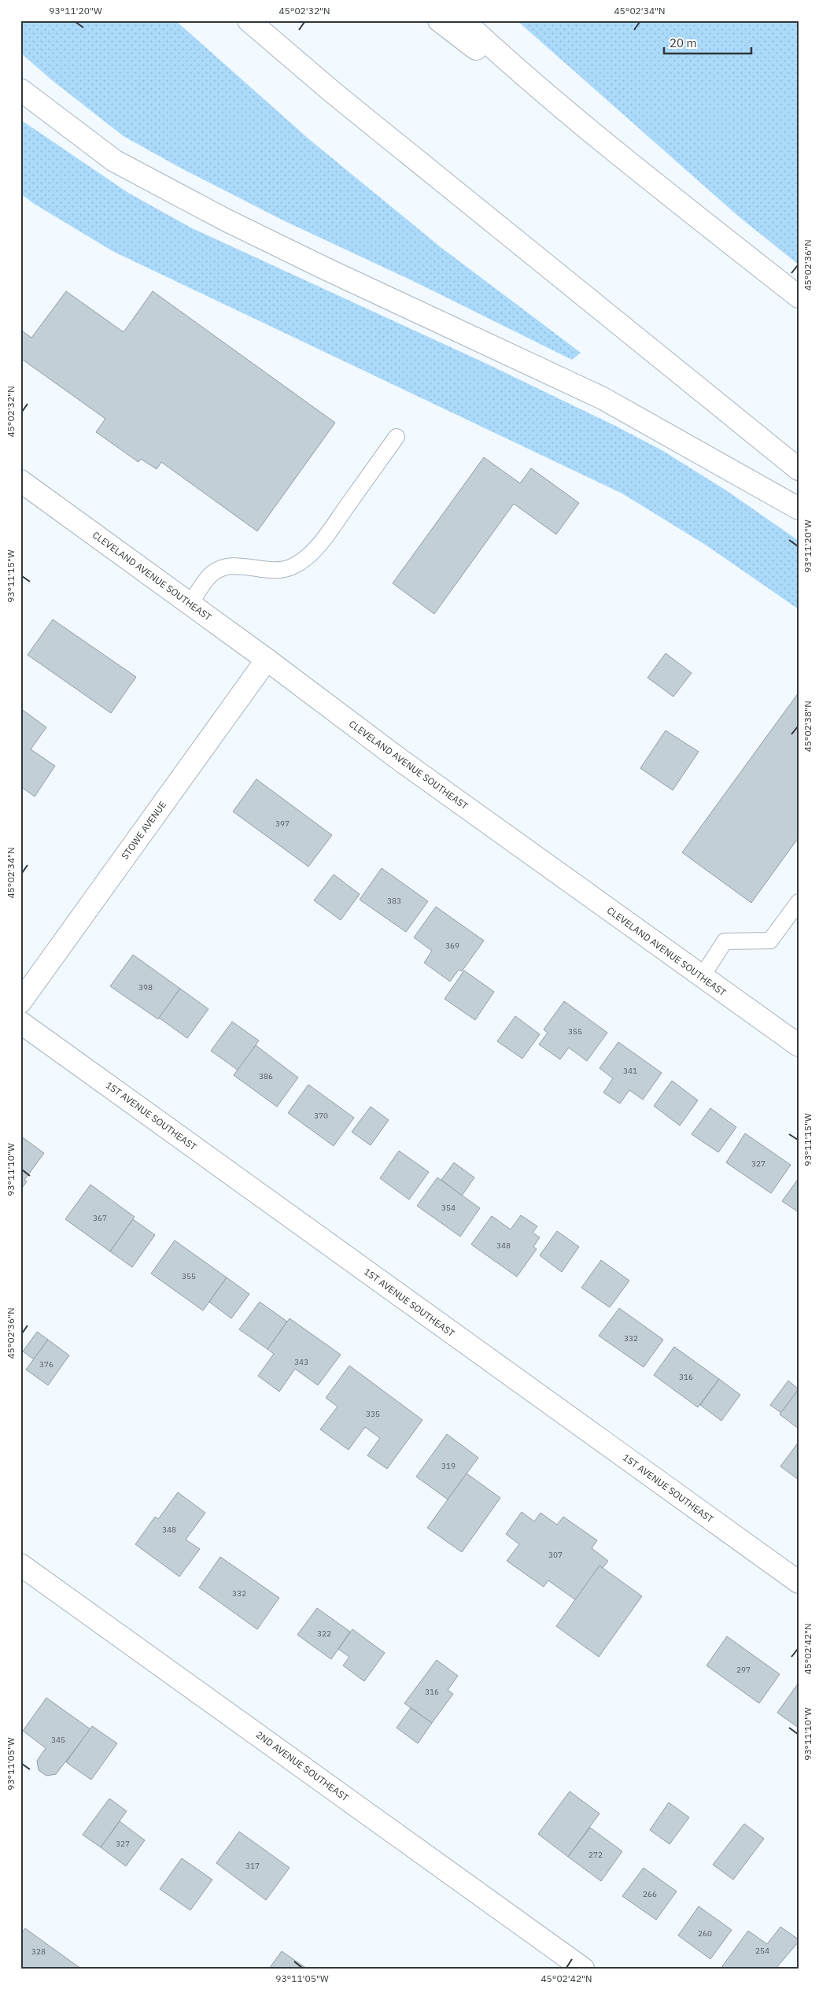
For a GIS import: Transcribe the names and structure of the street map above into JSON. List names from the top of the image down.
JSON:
{
  "streets": {
    "main road": [
      "CLEVELAND AVENUE SOUTHEAST",
      "STOWE AVENUE",
      "1ST AVENUE SOUTHEAST",
      "2ND AVENUE SOUTHEAST"
    ]
  },
  "crossings": [
    ["CLEVELAND AVENUE SOUTHEAST", "STOWE AVENUE"]
  ],
  "house_numbers": [
    "397",
    "383",
    "369",
    "398",
    "355",
    "341",
    "386",
    "370",
    "327",
    "354",
    "367",
    "348",
    "355",
    "332",
    "343",
    "376",
    "316",
    "335",
    "319",
    "348",
    "307",
    "332",
    "322",
    "297",
    "316",
    "345",
    "327",
    "272",
    "317",
    "266",
    "260",
    "254",
    "328"
  ],
  "scale_bar": "20 m",
  "coordinates": [
    "93°11'20\"W",
    "45°02'32\"N",
    "45°02'34\"N",
    "45°02'36\"N",
    "93°11'15\"W",
    "45°02'38\"N",
    "93°11'10\"W",
    "45°02'42\"N",
    "93°11'05\"W"
  ]
}
